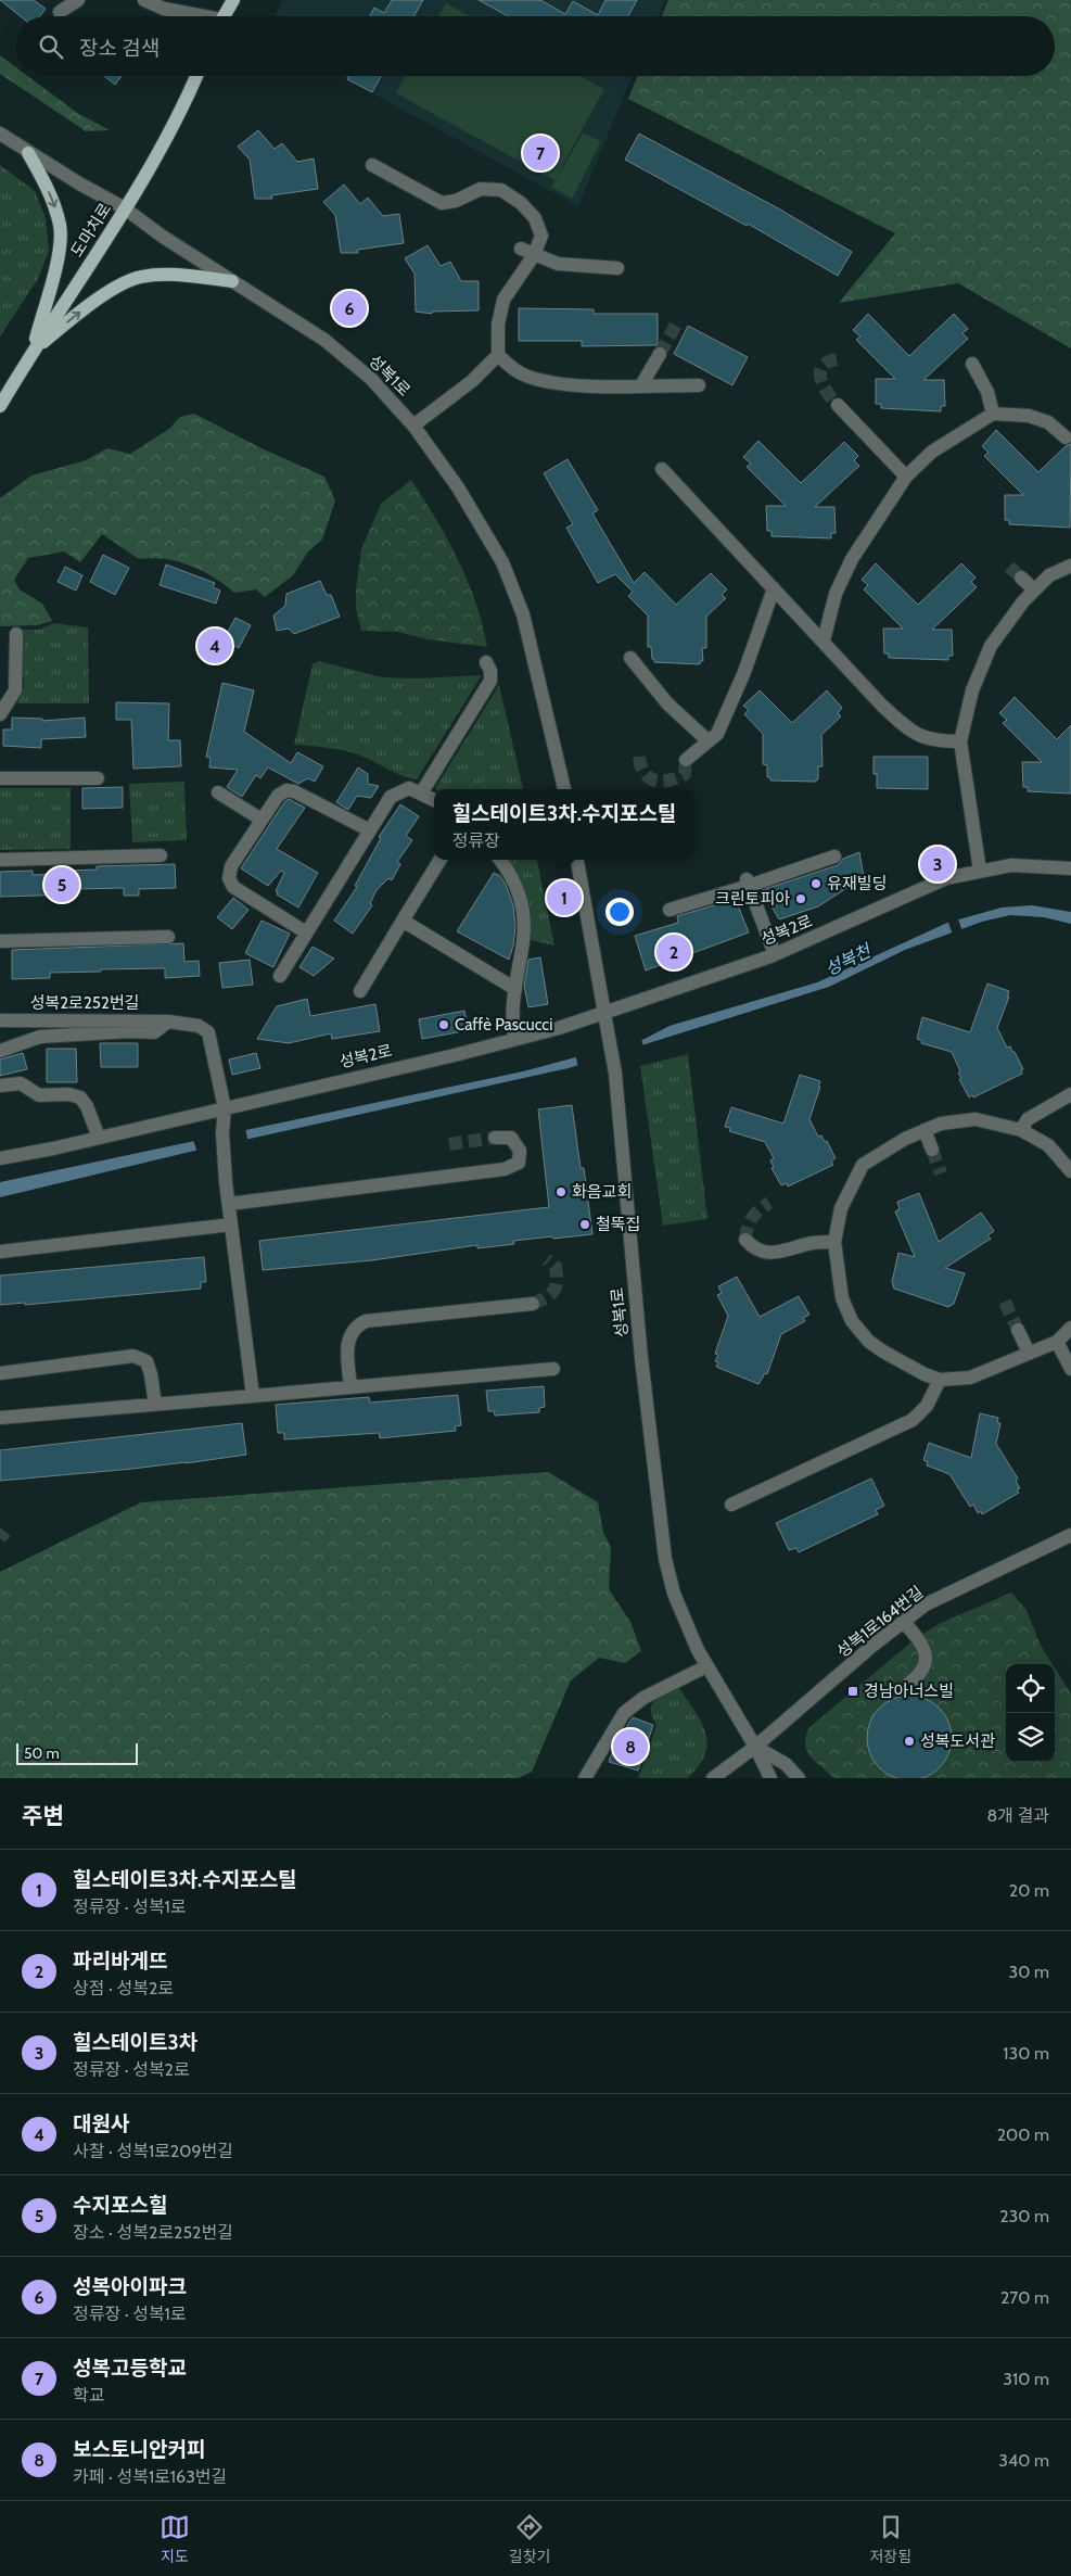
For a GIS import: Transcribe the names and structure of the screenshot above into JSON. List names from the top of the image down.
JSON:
{
  "streets": {
    "main road": ["도마치로"],
    "street": [
      "성복1로",
      "성복2로",
      "성복2로252번길",
      "성복1로164번길"
    ]
  },
  "crossings": [
    ["도마치로", "성복1로"],
    ["성복1로", "성복2로"],
    ["성복1로", "성복1로164번길"]
  ],
  "water": ["성복천"],
  "places": {
    "other": [
      "유재빌딩",
      "크린토피아",
      "Caffè Pascucci",
      "화음교회",
      "철뚝집",
      "성복도서관"
    ],
    "transit": ["경남아너스빌"]
  },
  "scale_bar": "50 m",
  "page": {
    "search": "장소 검색",
    "pins": [
      "7",
      "6",
      "4",
      "3",
      "5",
      "1",
      "2",
      "8"
    ],
    "popup": ["힐스테이트3차.수지포스틸", "정류장"],
    "scale": "50 m",
    "heading": ["주변", "8개 결과"],
    "list": [
      {
        "mark": "1",
        "name": "힐스테이트3차.수지포스틸",
        "note": "정류장 · 성복1로",
        "value": "20 m"
      },
      {
        "mark": "2",
        "name": "파리바게뜨",
        "note": "상점 · 성복2로",
        "value": "30 m"
      },
      {
        "mark": "3",
        "name": "힐스테이트3차",
        "note": "정류장 · 성복2로",
        "value": "130 m"
      },
      {
        "mark": "4",
        "name": "대원사",
        "note": "사찰 · 성복1로209번길",
        "value": "200 m"
      },
      {
        "mark": "5",
        "name": "수지포스힐",
        "note": "장소 · 성복2로252번길",
        "value": "230 m"
      },
      {
        "mark": "6",
        "name": "성복아이파크",
        "note": "정류장 · 성복1로",
        "value": "270 m"
      },
      {
        "mark": "7",
        "name": "성복고등학교",
        "note": "학교",
        "value": "310 m"
      },
      {
        "mark": "8",
        "name": "보스토니안커피",
        "note": "카페 · 성복1로163번길",
        "value": "340 m"
      }
    ],
    "nav": ["지도", "길찾기", "저장됨"]
  }
}
